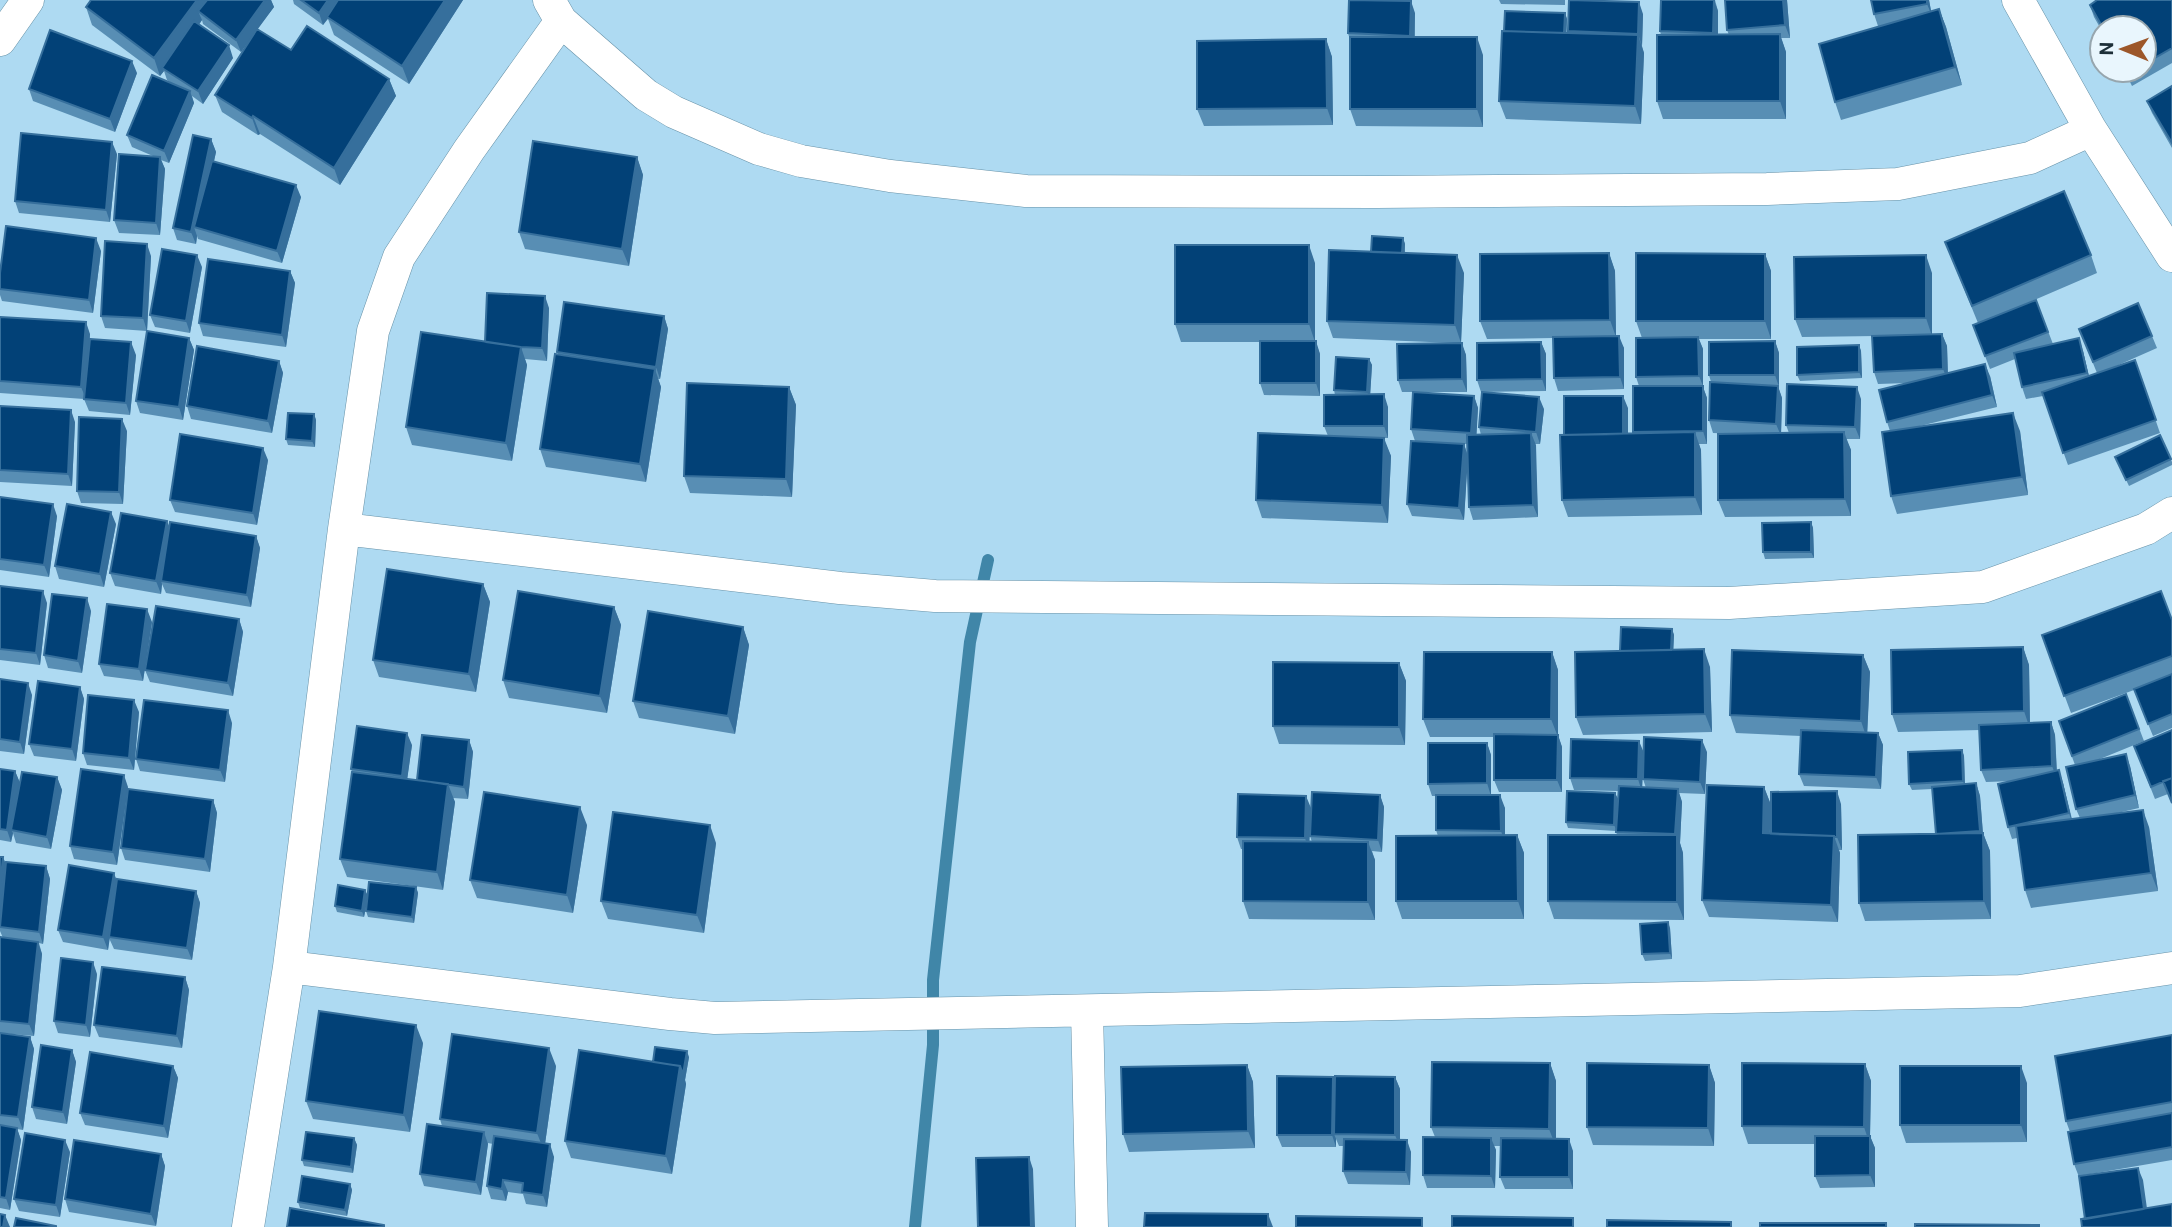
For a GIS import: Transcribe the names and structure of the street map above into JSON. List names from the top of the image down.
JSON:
{
  "north": "left"
}
